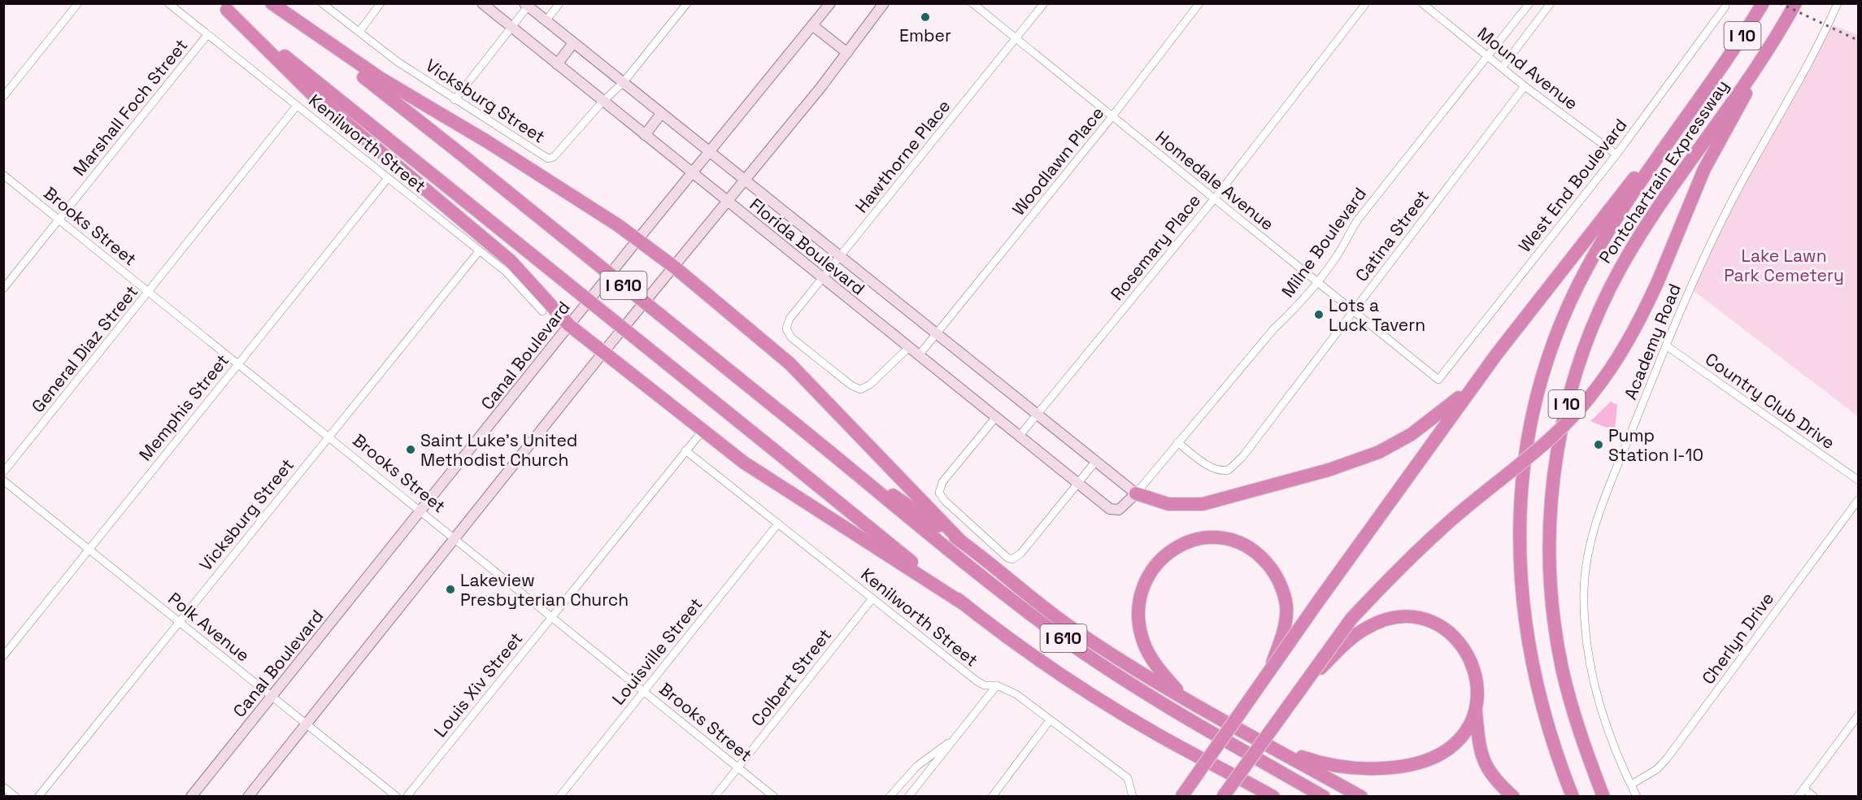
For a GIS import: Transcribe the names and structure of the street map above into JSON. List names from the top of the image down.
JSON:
{
  "streets": {
    "highway": ["I 10", "Pontchartrain Expressway", "I 610"],
    "main road": ["Milne Boulevard", "Florida Boulevard", "Canal Boulevard"],
    "street": [
      "Mound Avenue",
      "Vicksburg Street",
      "Marshall Foch Street",
      "Kenilworth Street",
      "Hawthorne Place",
      "Woodlawn Place",
      "Homedale Avenue",
      "West End Boulevard",
      "Brooks Street",
      "Catina Street",
      "Rosemary Place",
      "Academy Road",
      "General Diaz Street",
      "Country Club Drive",
      "Memphis Street",
      "Polk Avenue",
      "Cherlyn Drive",
      "Louisville Street",
      "Colbert Street",
      "Louis Xiv Street"
    ]
  },
  "crossings": [
    ["Mound Avenue", "West End Boulevard"],
    ["Mound Avenue", "Catina Street"],
    ["Mound Avenue", "Milne Boulevard"],
    ["Vicksburg Street", "Kenilworth Street"],
    ["Vicksburg Street", "Brooks Street"],
    ["Vicksburg Street", "Florida Boulevard"],
    ["Vicksburg Street", "Polk Avenue"],
    ["Marshall Foch Street", "Kenilworth Street"],
    ["Marshall Foch Street", "Brooks Street"],
    ["Kenilworth Street", "General Diaz Street"],
    ["Kenilworth Street", "Memphis Street"],
    ["Kenilworth Street", "Louisville Street"],
    ["Kenilworth Street", "Colbert Street"],
    ["Kenilworth Street", "Louis Xiv Street"],
    ["Hawthorne Place", "Homedale Avenue"],
    ["Hawthorne Place", "Florida Boulevard"],
    ["Woodlawn Place", "Homedale Avenue"],
    ["Woodlawn Place", "Florida Boulevard"],
    ["Homedale Avenue", "West End Boulevard"],
    ["Homedale Avenue", "Catina Street"],
    ["Homedale Avenue", "Milne Boulevard"],
    ["Homedale Avenue", "Rosemary Place"],
    ["Brooks Street", "General Diaz Street"],
    ["Brooks Street", "Canal Boulevard"],
    ["Brooks Street", "Memphis Street"],
    ["Brooks Street", "Louisville Street"],
    ["Brooks Street", "Colbert Street"],
    ["Brooks Street", "Louis Xiv Street"],
    ["Catina Street", "Milne Boulevard"],
    ["Milne Boulevard", "Florida Boulevard"],
    ["Florida Boulevard", "Rosemary Place"],
    ["Florida Boulevard", "Canal Boulevard"],
    ["Academy Road", "Country Club Drive"],
    ["Academy Road", "Cherlyn Drive"],
    ["Canal Boulevard", "Polk Avenue"],
    ["Memphis Street", "Polk Avenue"]
  ],
  "parks": ["Lake Lawn Park Cemetery"],
  "places": [
    "Ember",
    "Lots a Luck Tavern",
    "Pump Station I-10",
    "Saint Luke's United Methodist Church",
    "Lakeview Presbyterian Church"
  ]
}
